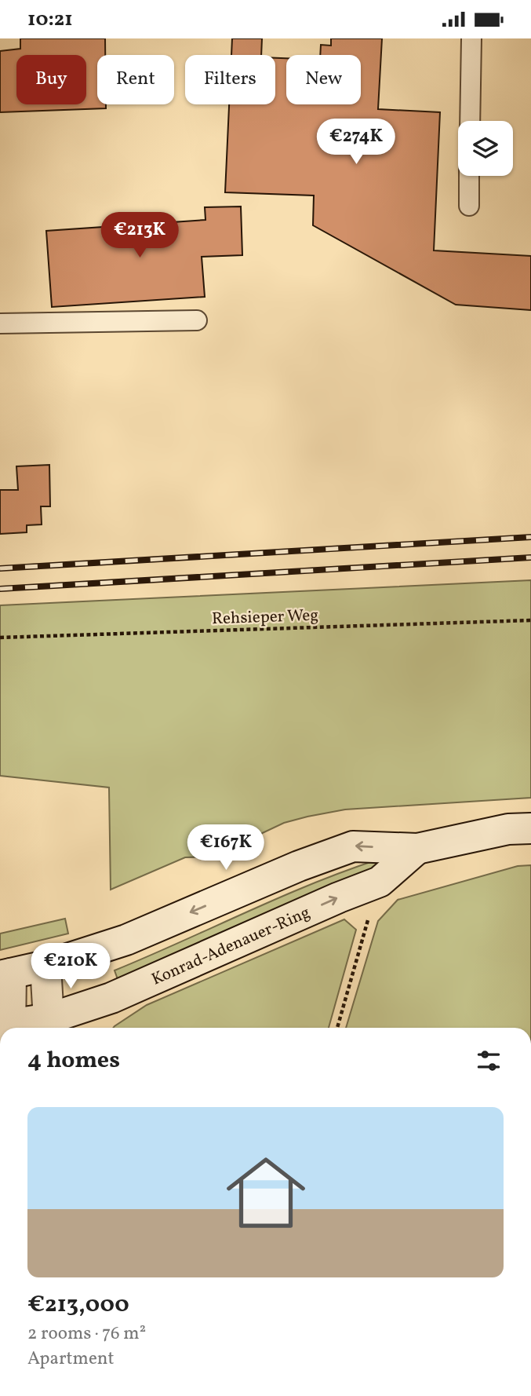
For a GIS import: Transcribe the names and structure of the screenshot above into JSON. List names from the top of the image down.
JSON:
{
  "streets": {
    "street": ["Konrad-Adenauer-Ring"],
    "path": ["Rehsieper Weg"]
  },
  "page": {
    "status": "10:21",
    "chip": [
      "Buy",
      "Rent",
      "Filters",
      "New"
    ],
    "price": [
      "€274K",
      "€213K",
      "€167K",
      "€210K"
    ],
    "heading": "4 homes",
    "list": [
      {
        "name": "€213,000",
        "note": "2 rooms · 76 m² · Apartment"
      }
    ]
  }
}
